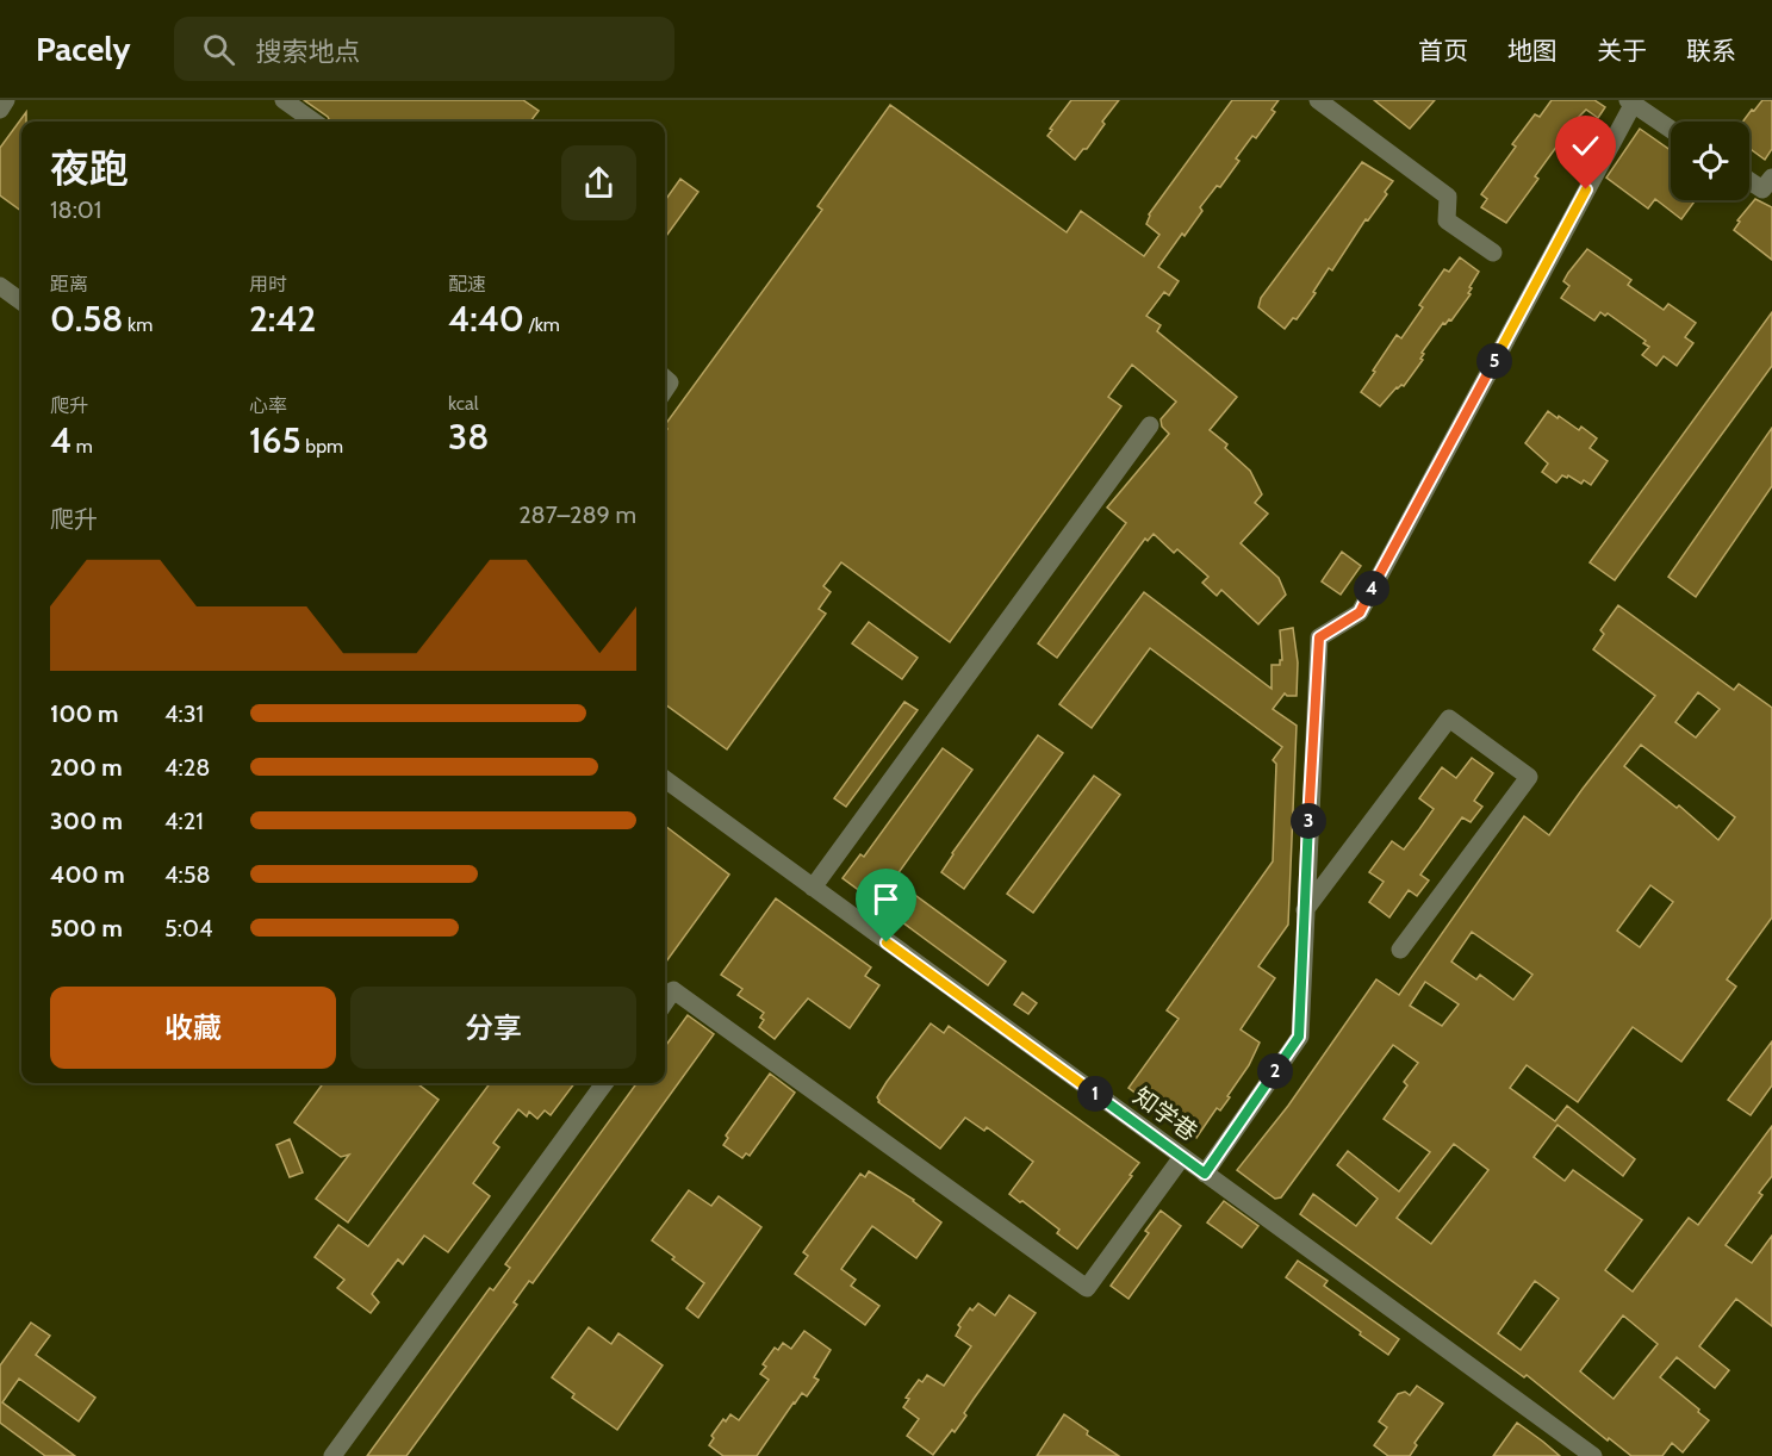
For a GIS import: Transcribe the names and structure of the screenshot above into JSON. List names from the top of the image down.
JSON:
{
  "streets": {
    "street": ["知学巷"]
  },
  "page": {
    "header": "Pacely",
    "search": "搜索地点",
    "nav": [
      "首页",
      "地图",
      "关于",
      "联系"
    ],
    "heading": ["夜跑", "18:01"],
    "stats": [
      ["距离", "0.58 km"],
      ["用时", "2:42"],
      ["配速", "4:40 /km"],
      ["爬升", "4 m"],
      ["心率", "165 bpm"],
      ["kcal", "38"]
    ],
    "pins": [
      "5",
      "4",
      "3",
      "2",
      "1"
    ],
    "chart": ["爬升", "287–289 m"],
    "list": [
      {
        "name": "100 m",
        "note": "4:31"
      },
      {
        "name": "200 m",
        "note": "4:28"
      },
      {
        "name": "300 m",
        "note": "4:21"
      },
      {
        "name": "400 m",
        "note": "4:58"
      },
      {
        "name": "500 m",
        "note": "5:04"
      }
    ],
    "buttons": ["收藏", "分享"]
  }
}
